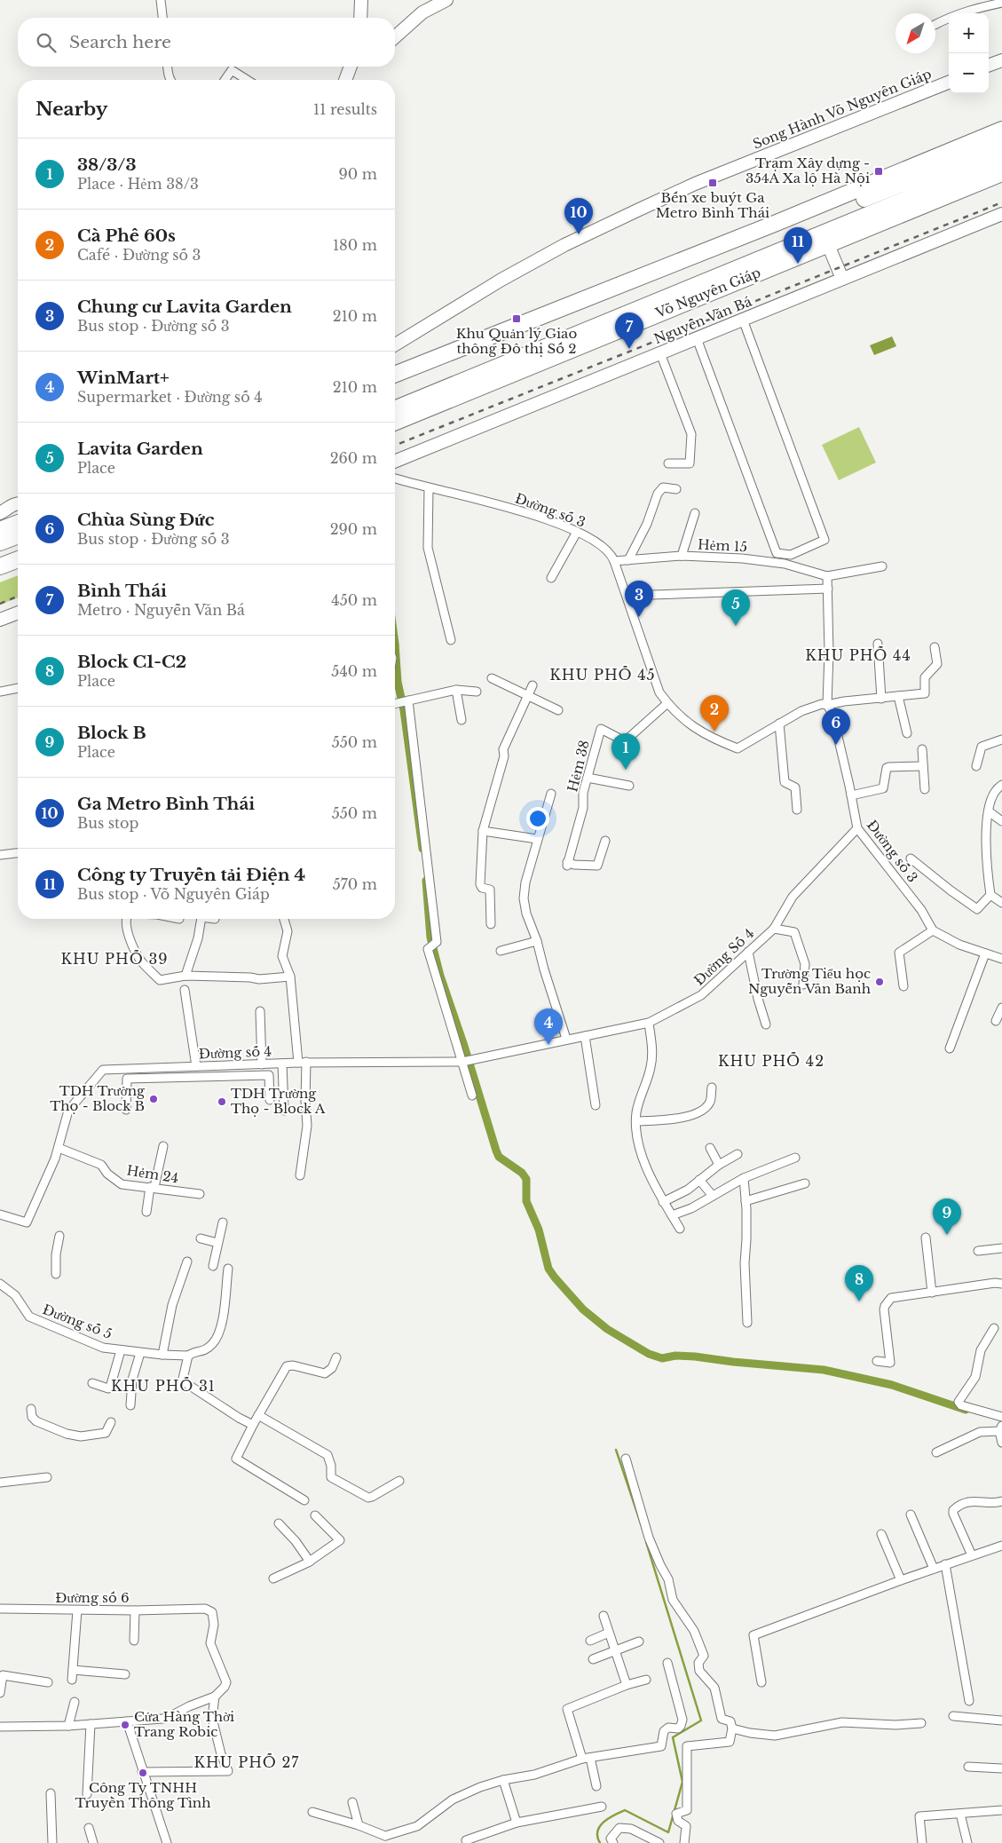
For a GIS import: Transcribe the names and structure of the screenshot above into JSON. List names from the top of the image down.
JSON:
{
  "streets": {
    "highway": ["Võ Nguyên Giáp"],
    "main road": ["Song Hành Võ Nguyên Giáp", "Nguyễn Văn Bá"],
    "street": [
      "Đường số 3",
      "Hẻm 15",
      "Hẻm 38",
      "Đường Số 4",
      "Đường số 4",
      "Hẻm 24",
      "Đường số 5",
      "Đường số 6"
    ]
  },
  "crossings": [
    ["Đường số 3", "Hẻm 15"],
    ["Đường số 3", "Hẻm 38"],
    ["Đường số 3", "Đường Số 4"],
    ["Đường Số 4", "Đường số 4"],
    ["Đường số 4", "Hẻm 24"]
  ],
  "districts": [
    "KHU PHỐ 44",
    "KHU PHỐ 45",
    "KHU PHỐ 39",
    "KHU PHỐ 42",
    "KHU PHỐ 31",
    "KHU PHỐ 27"
  ],
  "places": {
    "transit": ["Trạm Xây dựng - 354A Xa lộ Hà Nội", "Bến xe buýt Ga Metro Bình Thái", "Khu Quản lý Giao thông Đô thị Số 2"],
    "other": [
      "Trường Tiểu học Nguyễn Văn Banh",
      "TDH Trường Thọ - Block B",
      "TDH Trường Thọ - Block A",
      "Cửa Hàng Thời Trang Robic",
      "Công Ty TNHH Truyền Thông Tình"
    ]
  },
  "north": "bottom left",
  "page": {
    "map_buttons": ["+", "−"],
    "search": "Search here",
    "heading": ["Nearby", "11 results"],
    "list": [
      {
        "mark": "1",
        "name": "38/3/3",
        "note": "Place · Hẻm 38/3",
        "value": "90 m"
      },
      {
        "mark": "2",
        "name": "Cà Phê 60s",
        "note": "Café · Đường số 3",
        "value": "180 m"
      },
      {
        "mark": "3",
        "name": "Chung cư Lavita Garden",
        "note": "Bus stop · Đường số 3",
        "value": "210 m"
      },
      {
        "mark": "4",
        "name": "WinMart+",
        "note": "Supermarket · Đường số 4",
        "value": "210 m"
      },
      {
        "mark": "5",
        "name": "Lavita Garden",
        "note": "Place",
        "value": "260 m"
      },
      {
        "mark": "6",
        "name": "Chùa Sùng Đức",
        "note": "Bus stop · Đường số 3",
        "value": "290 m"
      },
      {
        "mark": "7",
        "name": "Bình Thái",
        "note": "Metro · Nguyễn Văn Bá",
        "value": "450 m"
      },
      {
        "mark": "8",
        "name": "Block C1-C2",
        "note": "Place",
        "value": "540 m"
      },
      {
        "mark": "9",
        "name": "Block B",
        "note": "Place",
        "value": "550 m"
      },
      {
        "mark": "10",
        "name": "Ga Metro Bình Thái",
        "note": "Bus stop",
        "value": "550 m"
      },
      {
        "mark": "11",
        "name": "Công ty Truyền tải Điện 4",
        "note": "Bus stop · Võ Nguyên Giáp",
        "value": "570 m"
      }
    ],
    "pins": [
      "10",
      "11",
      "7",
      "3",
      "5",
      "2",
      "6",
      "1",
      "4",
      "9",
      "8"
    ]
  }
}
